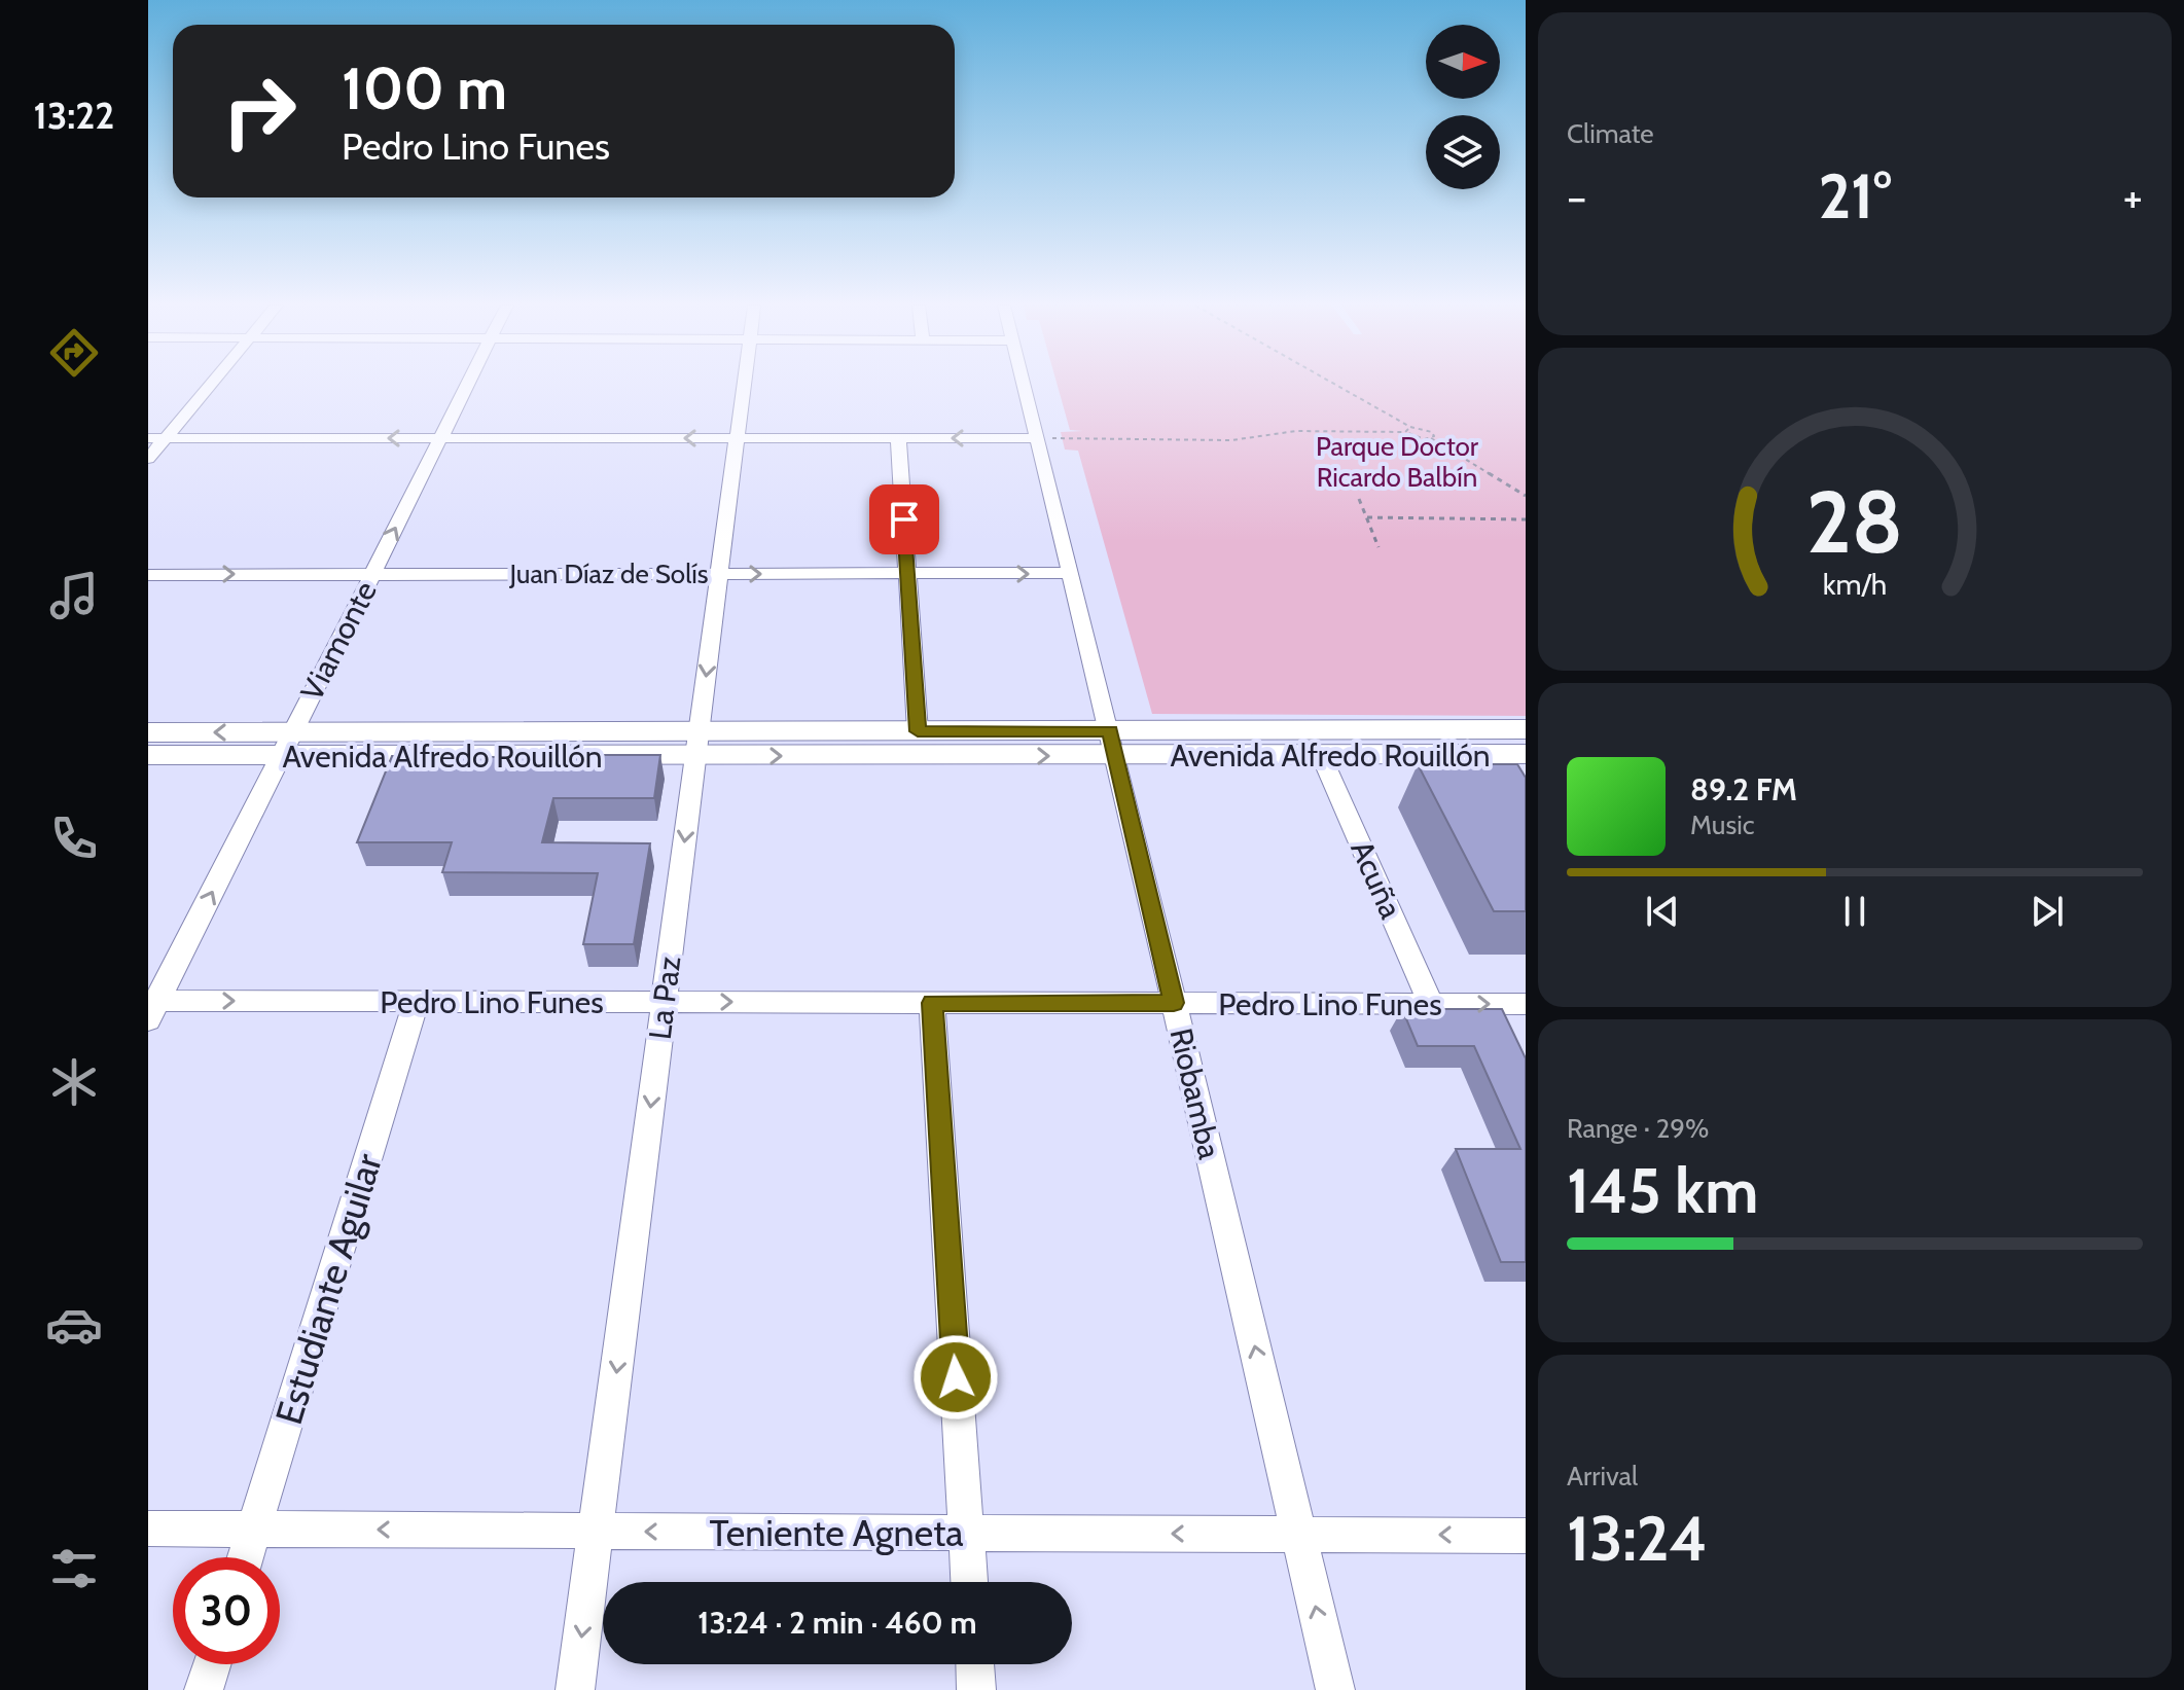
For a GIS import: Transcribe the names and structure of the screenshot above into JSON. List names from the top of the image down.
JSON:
{
  "streets": {
    "street": [
      "Juan Díaz de Solís",
      "Viamonte",
      "Avenida Alfredo Rouillón",
      "Acuña",
      "La Paz",
      "Pedro Lino Funes",
      "Riobamba",
      "Estudiante Aguilar",
      "Teniente Agneta"
    ]
  },
  "crossings": [
    ["Juan Díaz de Solís", "Viamonte"],
    ["Juan Díaz de Solís", "La Paz"],
    ["Juan Díaz de Solís", "Riobamba"],
    ["Viamonte", "Avenida Alfredo Rouillón"],
    ["Viamonte", "Pedro Lino Funes"],
    ["Avenida Alfredo Rouillón", "Acuña"],
    ["Avenida Alfredo Rouillón", "La Paz"],
    ["Avenida Alfredo Rouillón", "Riobamba"],
    ["Acuña", "Pedro Lino Funes"],
    ["La Paz", "Pedro Lino Funes"],
    ["La Paz", "Teniente Agneta"],
    ["Pedro Lino Funes", "Riobamba"],
    ["Pedro Lino Funes", "Estudiante Aguilar"],
    ["Riobamba", "Teniente Agneta"],
    ["Estudiante Aguilar", "Teniente Agneta"]
  ],
  "one_way": [
    "Viamonte",
    "La Paz",
    "Pedro Lino Funes",
    "Riobamba",
    "Teniente Agneta"
  ],
  "parks": ["Parque Doctor Ricardo Balbín"],
  "north": "right",
  "page": {
    "tabs": "13:22",
    "tile": [
      "Climate",
      ["Range · 29%", "145 km"],
      ["Arrival", "13:24"]
    ],
    "turn": ["100 m", "Pedro Lino Funes"],
    "heat": ["−", "21°", "+"],
    "song": ["89.2 FM", "Music"],
    "limit": "30",
    "trip": "13:24 · 2 min · 460 m",
    "gauge": ["28", "km/h"]
  }
}
